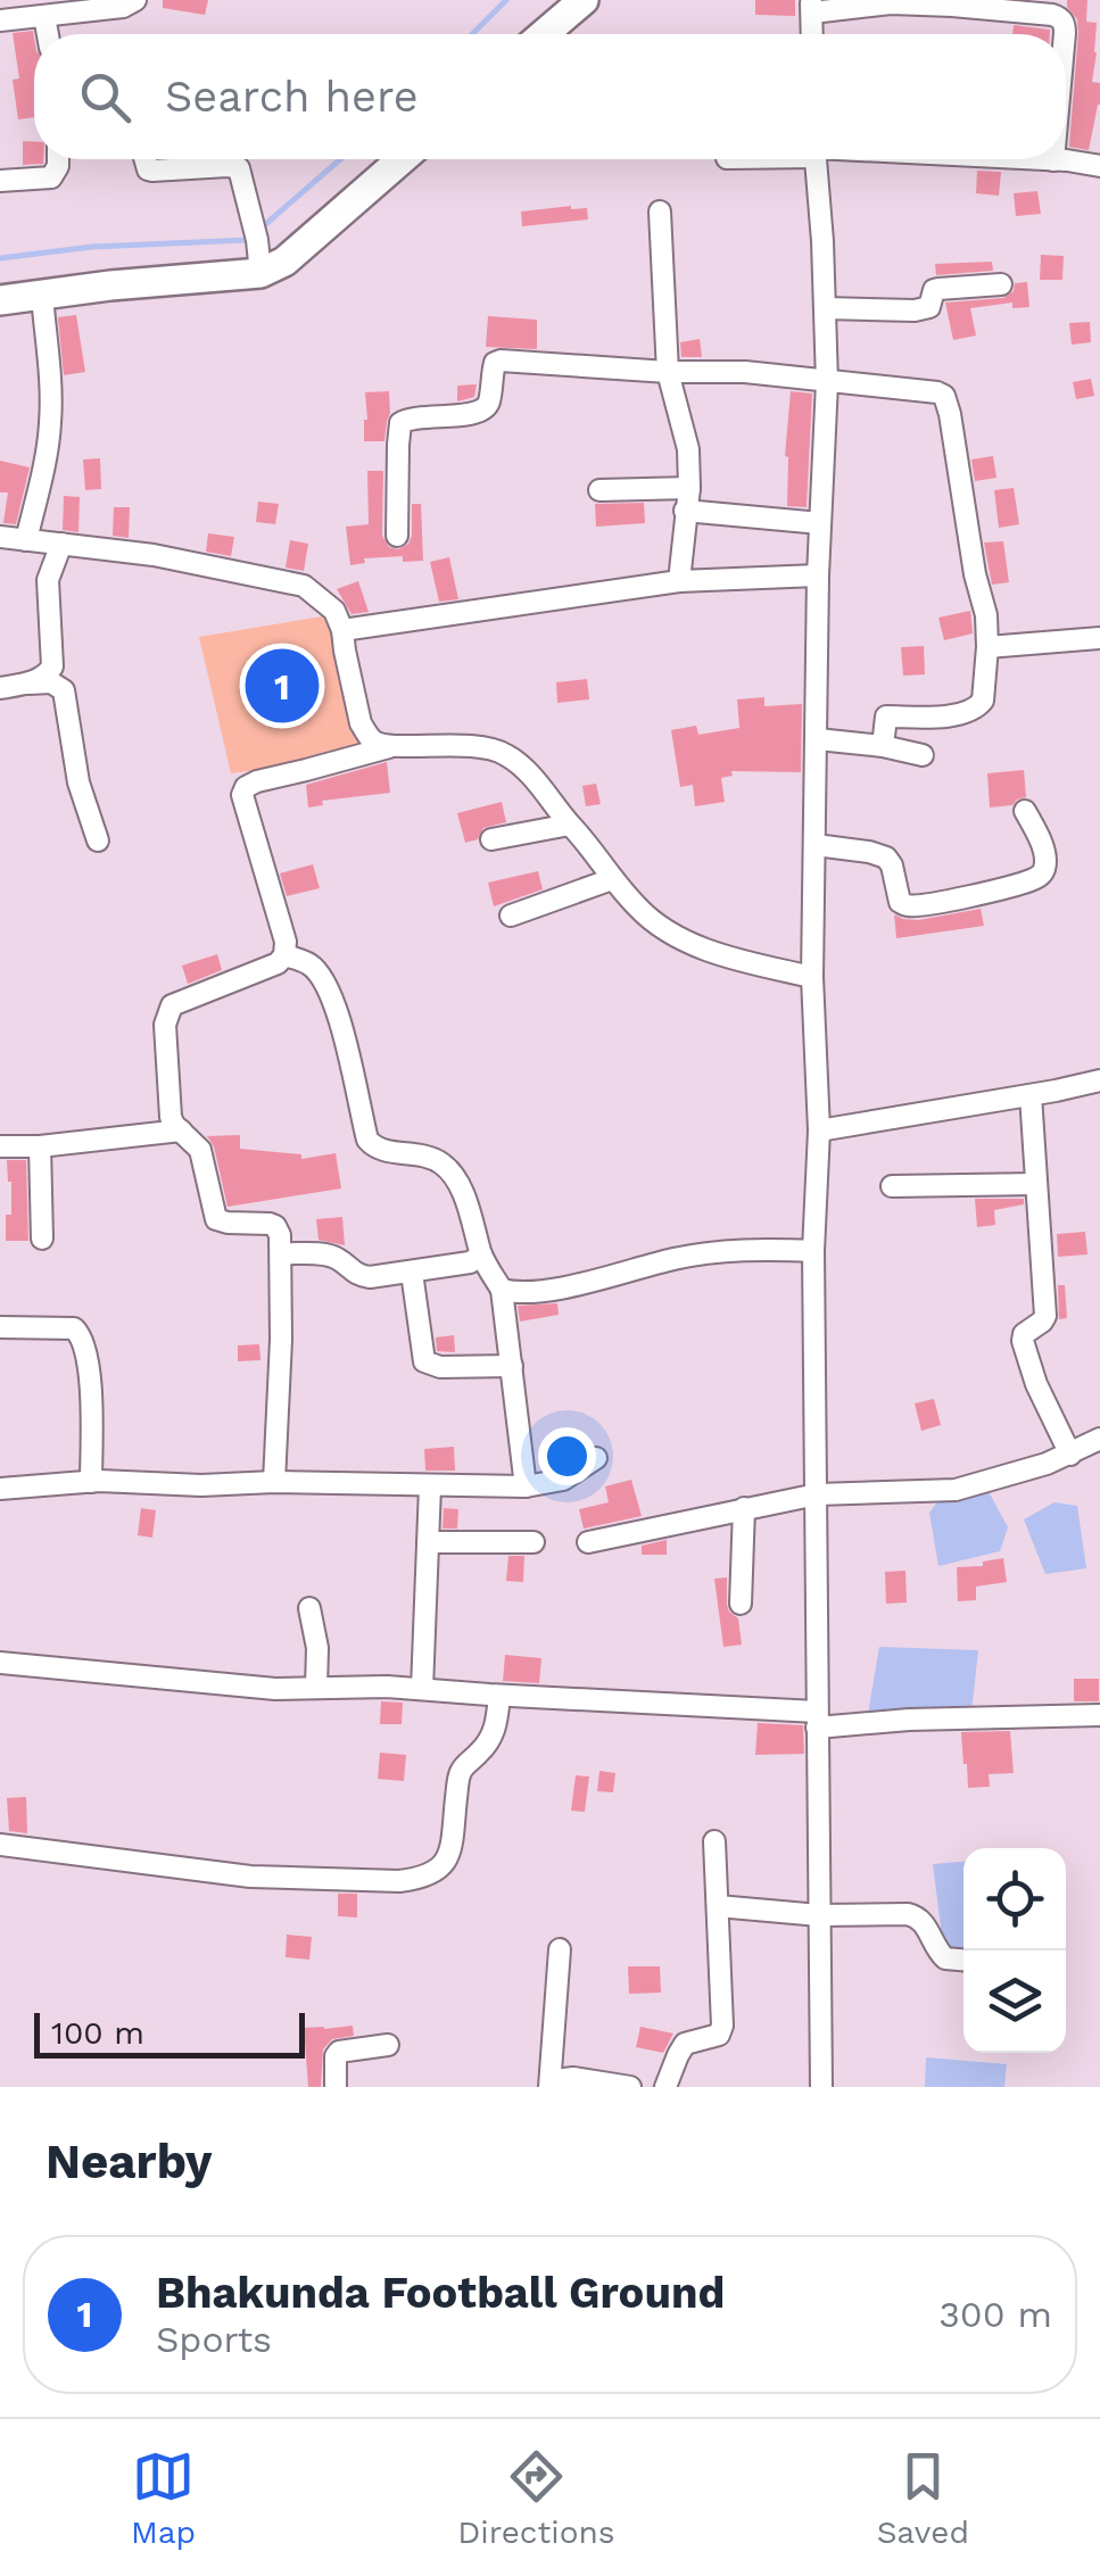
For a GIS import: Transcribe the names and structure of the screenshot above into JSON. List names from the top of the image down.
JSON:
{
  "scale_bar": "100 m",
  "page": {
    "search": "Search here",
    "pins": "1",
    "scale": "100 m",
    "heading": "Nearby",
    "list": [
      {
        "mark": "1",
        "name": "Bhakunda Football Ground",
        "note": "Sports",
        "value": "300 m"
      }
    ],
    "nav": ["Map", "Directions", "Saved"]
  }
}
